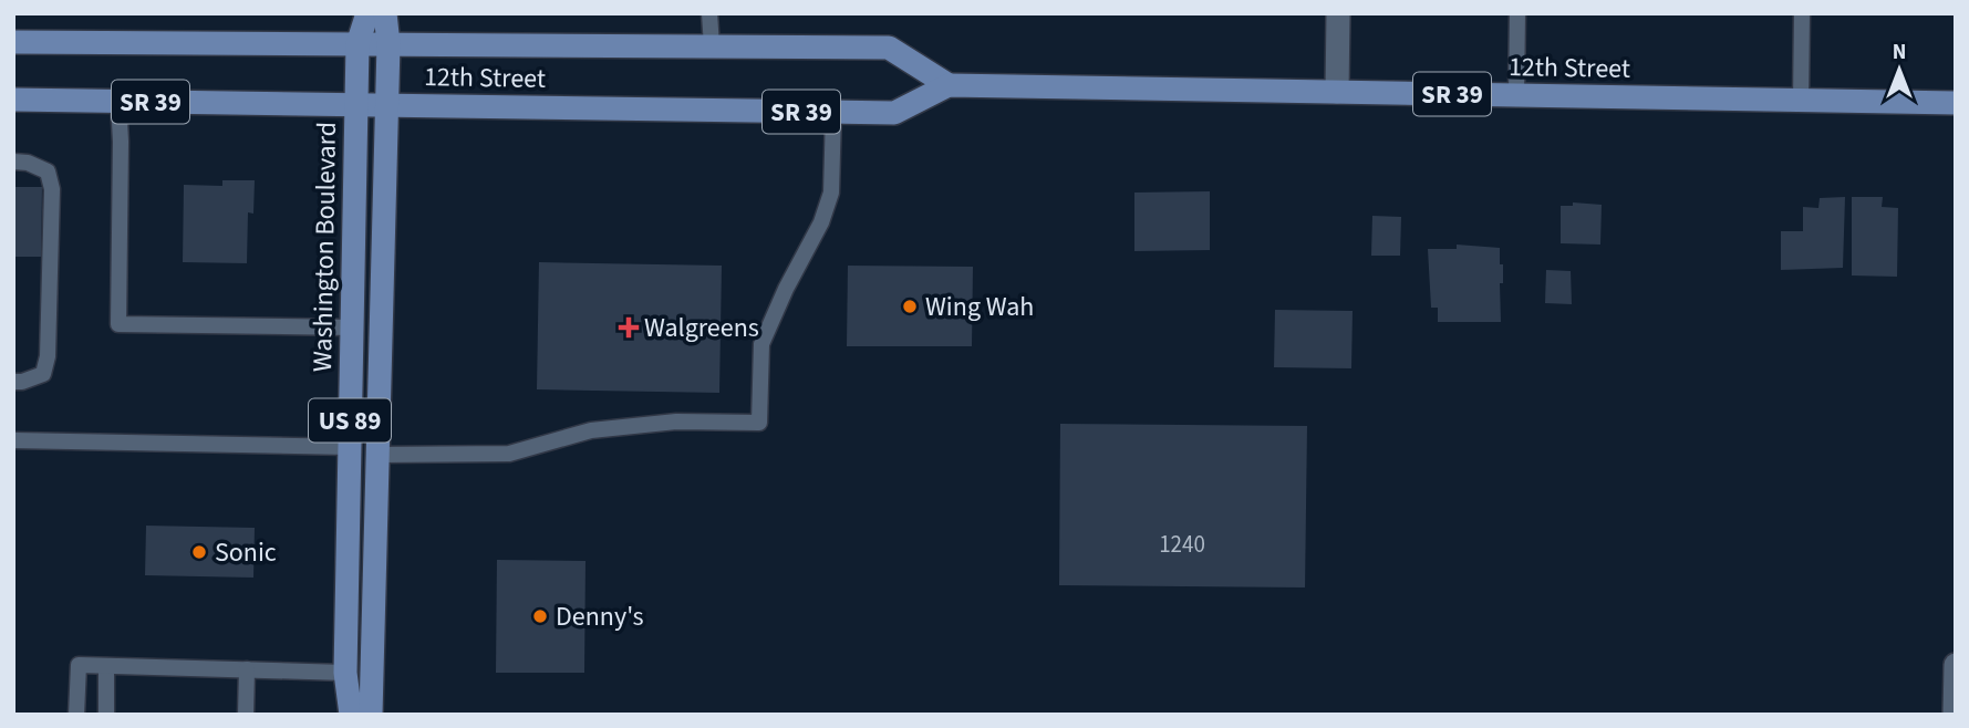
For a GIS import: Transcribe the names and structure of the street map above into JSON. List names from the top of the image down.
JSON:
{
  "streets": {
    "main road": [
      "12th Street",
      "SR 39",
      "Washington Boulevard",
      "US 89"
    ]
  },
  "crossings": [
    ["12th Street", "Washington Boulevard"],
    ["12th Street", "US 89"]
  ],
  "places": {
    "other": ["Wing Wah", "Sonic", "Denny's"],
    "health": ["Walgreens"]
  },
  "house_numbers": ["1240"],
  "north": "top"
}
